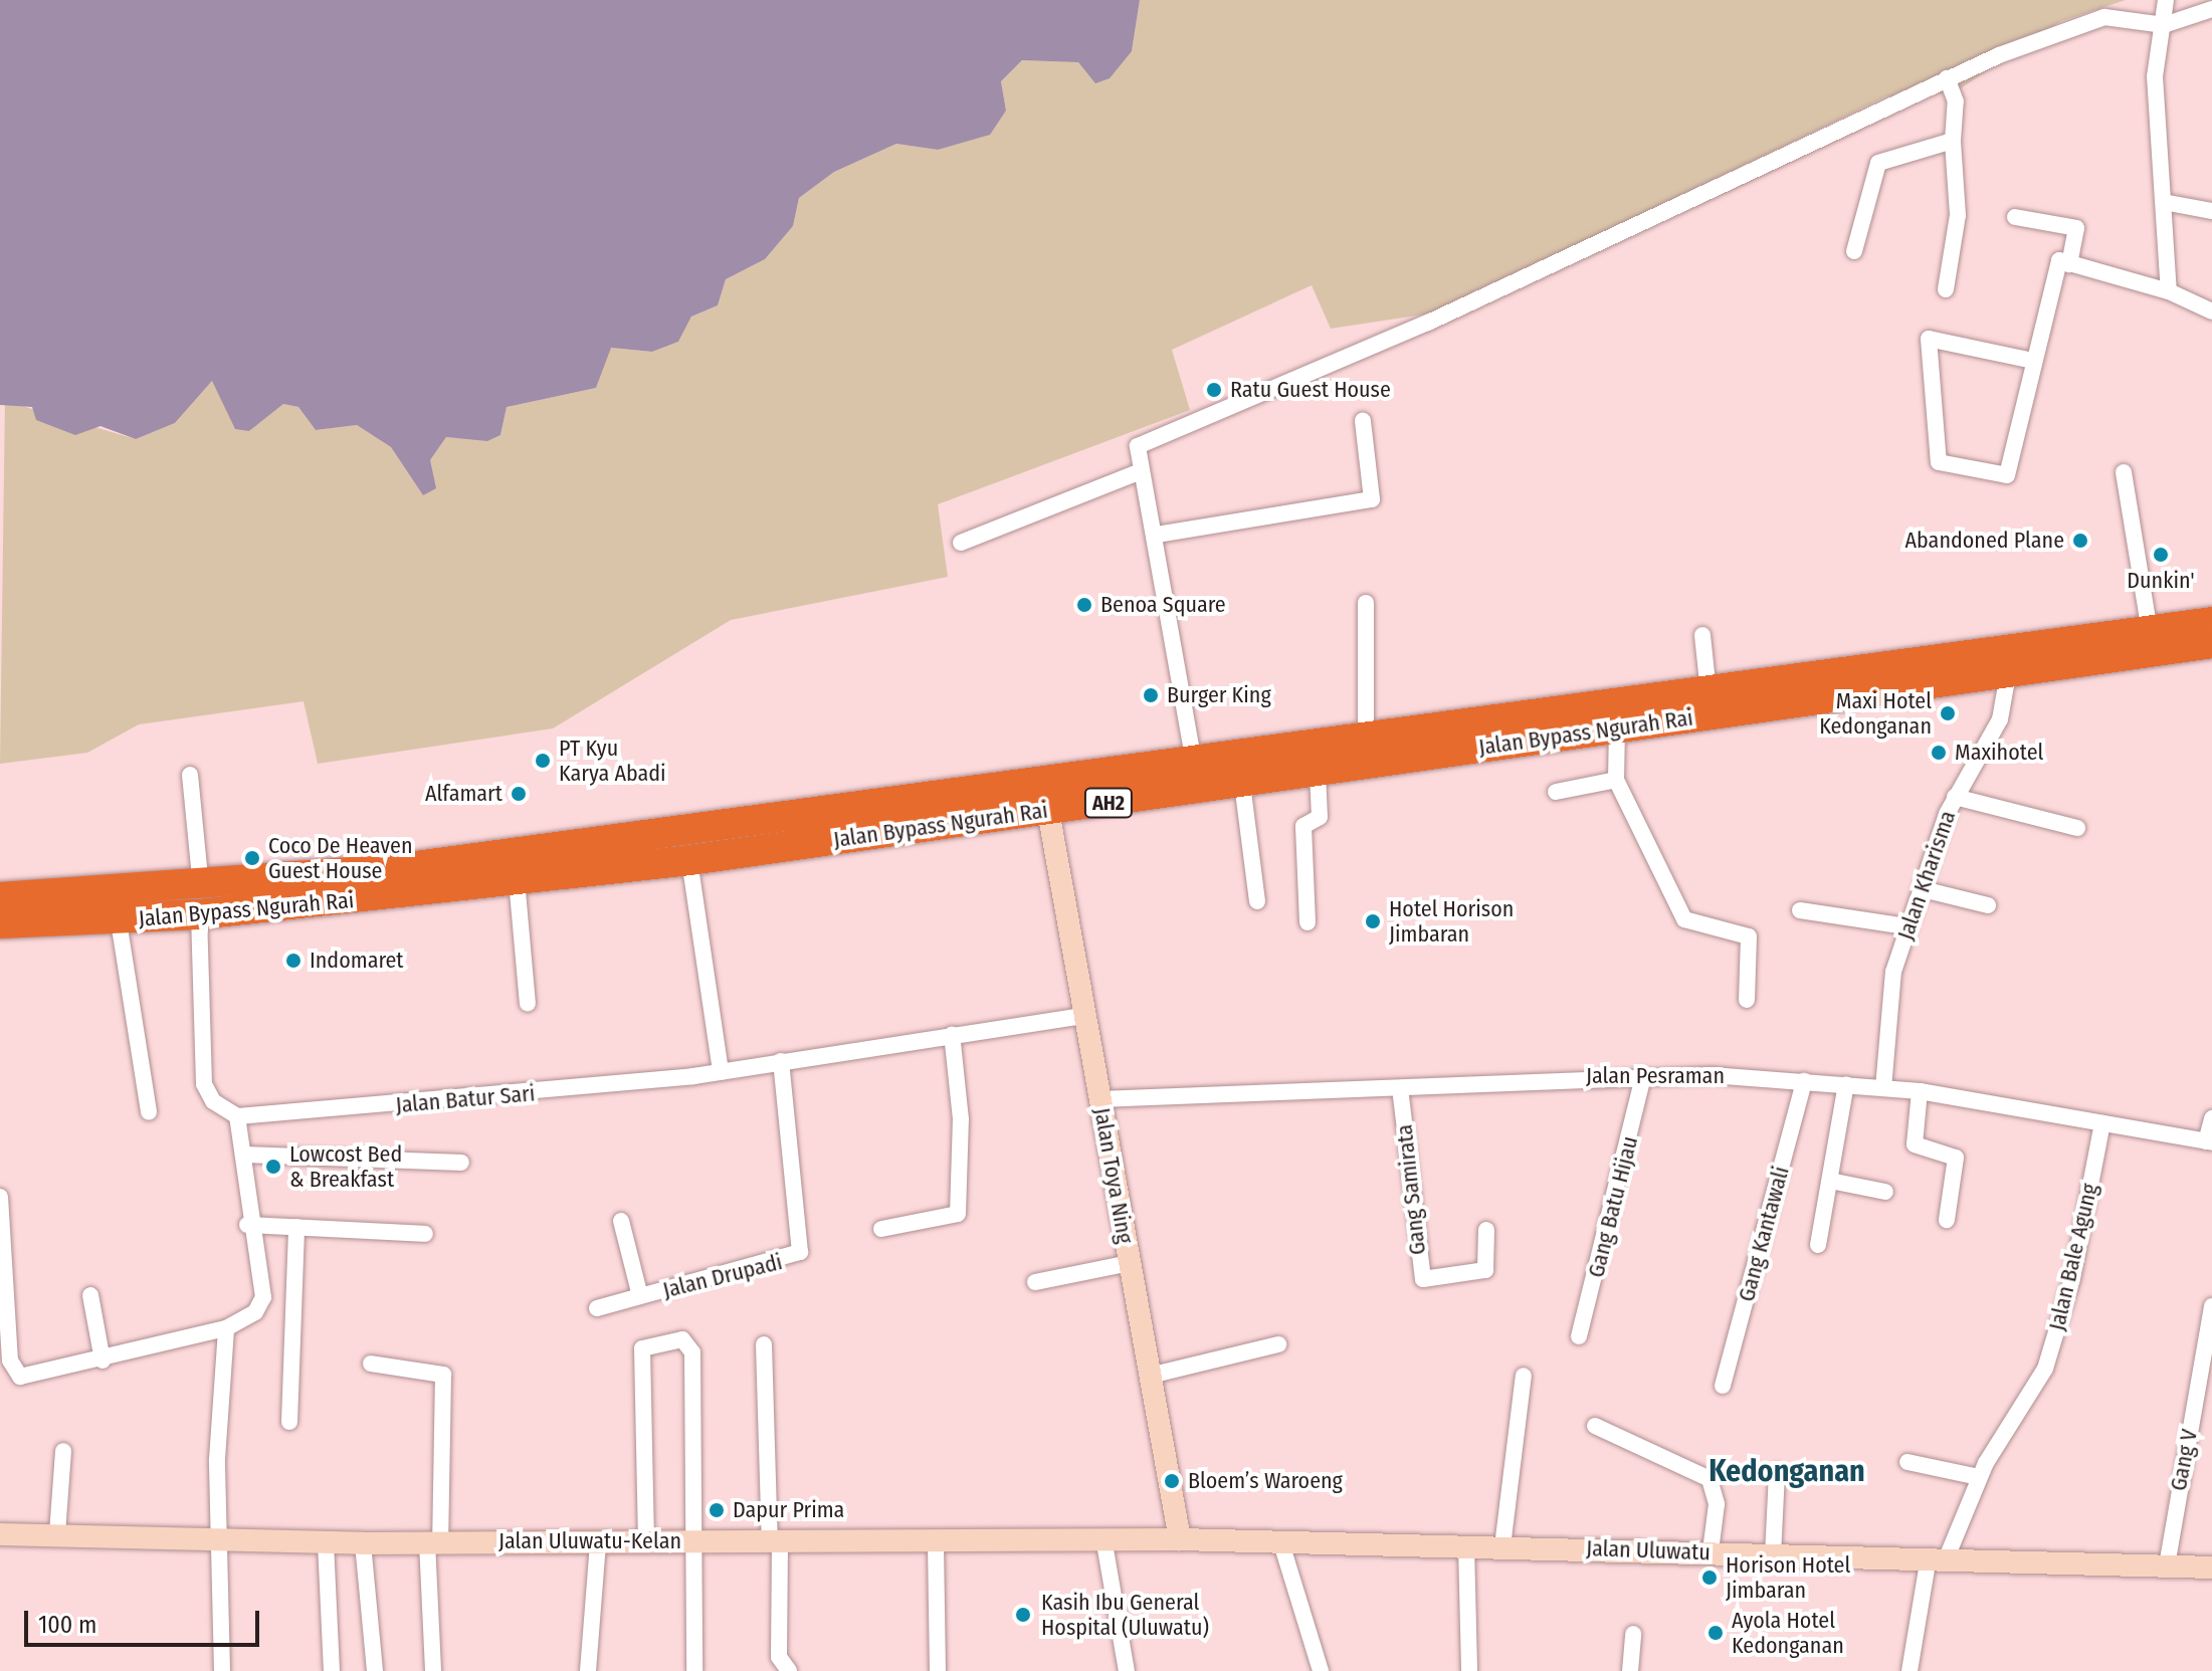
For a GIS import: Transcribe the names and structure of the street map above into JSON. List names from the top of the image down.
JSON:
{
  "streets": {
    "highway": ["Jalan Bypass Ngurah Rai", "AH2"],
    "street": [
      "Jalan Kharisma",
      "Jalan Pesraman",
      "Jalan Batur Sari",
      "Jalan Toya Ning",
      "Gang Samirata",
      "Gang Batu Hijau",
      "Gang Kantawali",
      "Jalan Bale Agung",
      "Jalan Drupadi",
      "Gang V",
      "Jalan Uluwatu-Kelan",
      "Jalan Uluwatu"
    ]
  },
  "crossings": [
    ["Jalan Bypass Ngurah Rai", "Jalan Kharisma"],
    ["Jalan Bypass Ngurah Rai", "Jalan Toya Ning"],
    ["Jalan Kharisma", "Jalan Pesraman"],
    ["Jalan Pesraman", "Jalan Toya Ning"],
    ["Jalan Pesraman", "Gang Samirata"],
    ["Jalan Pesraman", "Gang Batu Hijau"],
    ["Jalan Pesraman", "Gang Kantawali"],
    ["Jalan Pesraman", "Jalan Bale Agung"],
    ["Jalan Toya Ning", "Jalan Uluwatu-Kelan"],
    ["Jalan Toya Ning", "Jalan Uluwatu"],
    ["Jalan Bale Agung", "Jalan Uluwatu"],
    ["Gang V", "Jalan Uluwatu"],
    ["Jalan Uluwatu-Kelan", "Jalan Uluwatu"]
  ],
  "districts": ["Kedonganan"],
  "places": [
    "Ratu Guest House",
    "Abandoned Plane",
    "Dunkin'",
    "Benoa Square",
    "Burger King",
    "Maxi Hotel Kedonganan",
    "Maxihotel",
    "PT Kyu Karya Abadi",
    "Alfamart",
    "Coco De Heaven Guest House",
    "Hotel Horison Jimbaran",
    "Indomaret",
    "Lowcost Bed & Breakfast",
    "Bloem’s Waroeng",
    "Dapur Prima",
    "Horison Hotel Jimbaran",
    "Kasih Ibu General Hospital (Uluwatu)",
    "Ayola Hotel Kedonganan"
  ],
  "scale_bar": "100 m"
}
